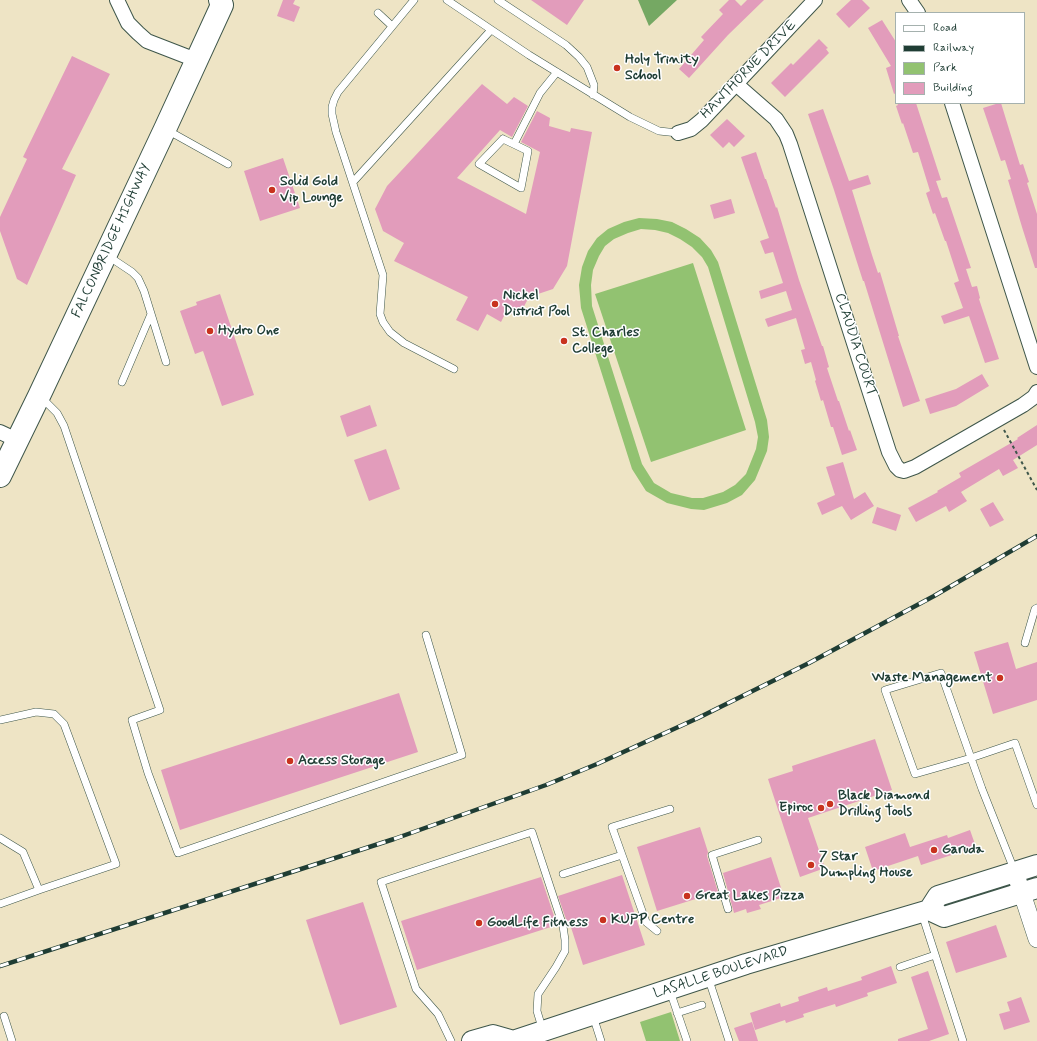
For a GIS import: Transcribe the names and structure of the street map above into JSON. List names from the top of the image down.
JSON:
{
  "streets": {
    "main road": ["FALCONBRIDGE HIGHWAY", "LASALLE BOULEVARD"],
    "street": ["HAWTHORNE DRIVE", "CLAUDIA COURT"]
  },
  "crossings": [
    ["HAWTHORNE DRIVE", "CLAUDIA COURT"]
  ],
  "places": [
    "Holy Trinity School",
    "Solid Gold Vip Lounge",
    "Nickel District Pool",
    "Hydro One",
    "St. Charles College",
    "Waste Management",
    "Access Storage",
    "Black Diamond Drilling Tools",
    "Epiroc",
    "Garuda",
    "7 Star Dumpling House",
    "Great Lakes Pizza",
    "KUPP Centre",
    "GoodLife Fitness"
  ],
  "legend": [
    "Road",
    "Railway",
    "Park",
    "Building"
  ]
}
